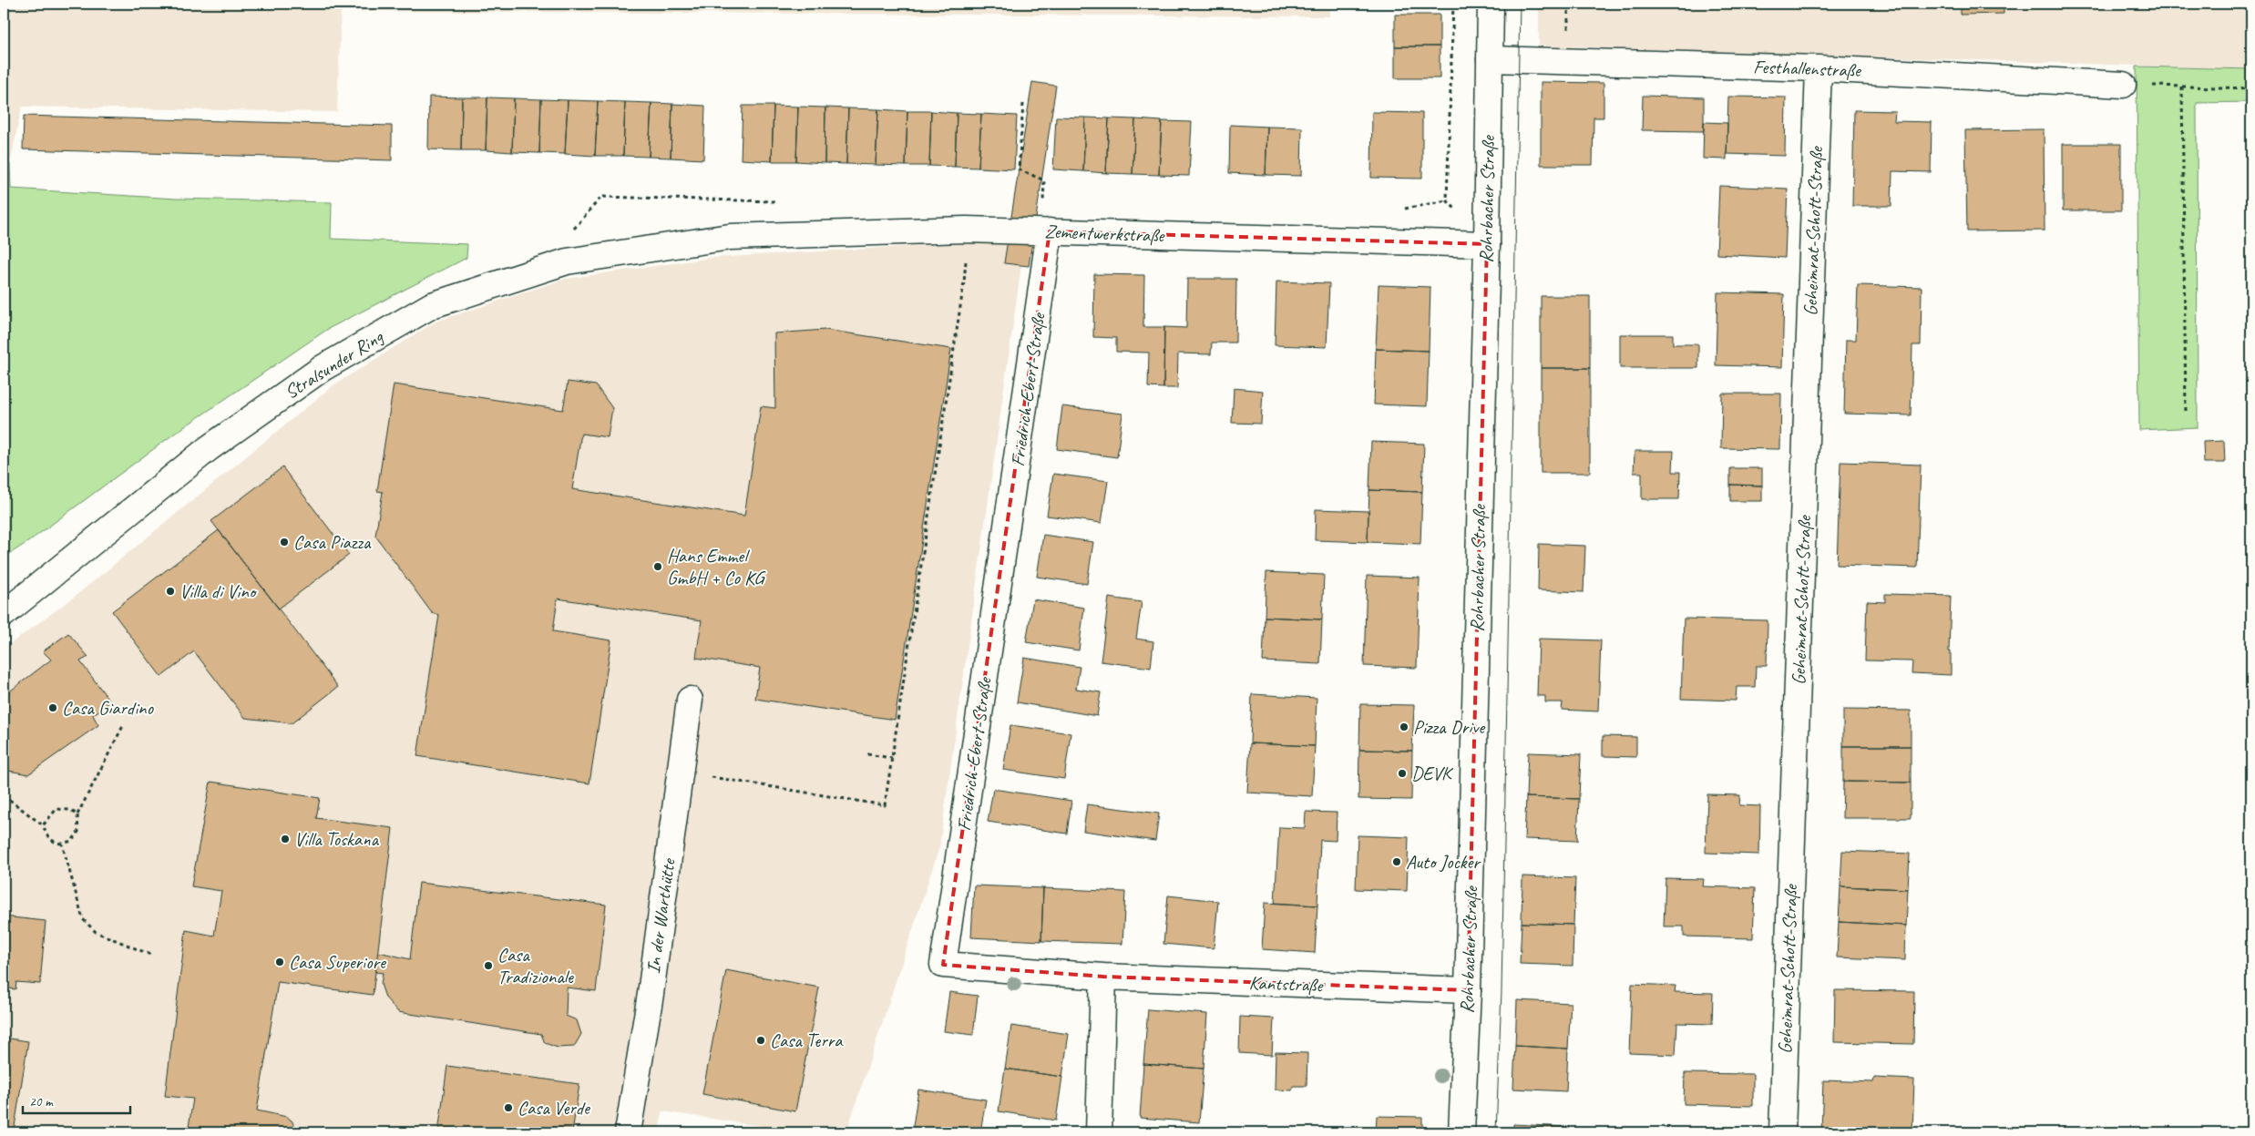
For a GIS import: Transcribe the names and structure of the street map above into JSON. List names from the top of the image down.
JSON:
{
  "streets": {
    "street": [
      "Festhallenstraße",
      "Rohrbacher Straße",
      "Geheimrat-Schott-Straße",
      "Zementwerkstraße",
      "Stralsunder Ring",
      "Friedrich-Ebert-Straße",
      "In der Warthütte",
      "Kantstraße"
    ]
  },
  "crossings": [
    ["Festhallenstraße", "Rohrbacher Straße"],
    ["Festhallenstraße", "Geheimrat-Schott-Straße"],
    ["Rohrbacher Straße", "Zementwerkstraße"],
    ["Rohrbacher Straße", "Kantstraße"],
    ["Zementwerkstraße", "Stralsunder Ring"],
    ["Zementwerkstraße", "Friedrich-Ebert-Straße"],
    ["Friedrich-Ebert-Straße", "Kantstraße"]
  ],
  "places": [
    "Casa Piazza",
    "Hans Emmel GmbH + Co KG",
    "Villa di Vino",
    "Casa Giardino",
    "Pizza Drive",
    "DEVK",
    "Villa Toskana",
    "Auto Jocker",
    "Casa Superiore",
    "Casa Tradizionale",
    "Casa Terra",
    "Casa Verde"
  ],
  "scale_bar": "20 m"
}
